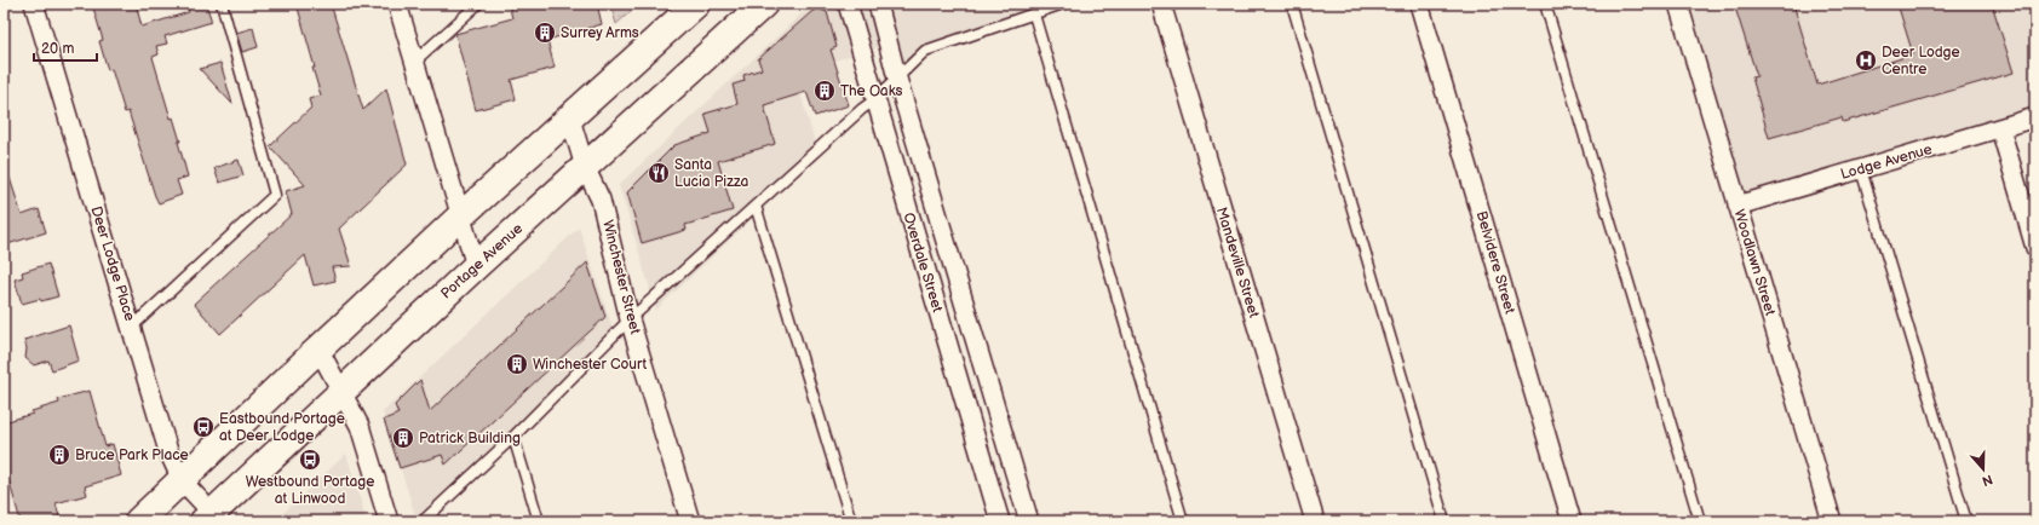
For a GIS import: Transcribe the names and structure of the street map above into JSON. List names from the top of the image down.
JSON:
{
  "streets": {
    "highway": ["Portage Avenue"],
    "street": [
      "Lodge Avenue",
      "Overdale Street",
      "Mandeville Street",
      "Belvidere Street",
      "Woodlawn Street",
      "Deer Lodge Place",
      "Winchester Street"
    ]
  },
  "crossings": [
    ["Lodge Avenue", "Woodlawn Street"],
    ["Portage Avenue", "Deer Lodge Place"],
    ["Portage Avenue", "Winchester Street"]
  ],
  "places": {
    "building": [
      "Surrey Arms",
      "The Oaks",
      "Winchester Court",
      "Patrick Building",
      "Bruce Park Place"
    ],
    "hospital": ["Deer Lodge Centre"],
    "restaurant": ["Santa Lucia Pizza"],
    "bus stop": ["Eastbound Portage at Deer Lodge", "Westbound Portage at Linwood"]
  },
  "scale_bar": "20 m",
  "north": "bottom"
}
